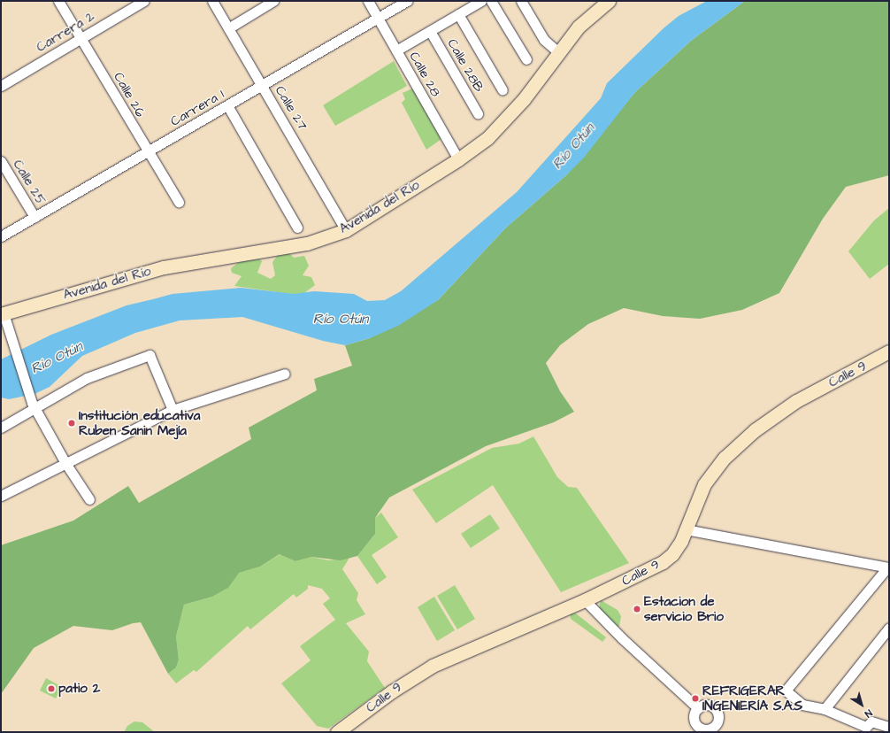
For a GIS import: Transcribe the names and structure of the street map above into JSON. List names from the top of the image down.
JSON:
{
  "streets": {
    "main road": ["Avenida del Río", "Calle 9"],
    "street": [
      "Carrera 2",
      "Calle 28B",
      "Calle 28",
      "Calle 26",
      "Carrera 1",
      "Calle 27",
      "Calle 25"
    ]
  },
  "crossings": [
    ["Carrera 2", "Calle 26"],
    ["Calle 28", "Carrera 1"],
    ["Calle 28", "Avenida del Río"],
    ["Calle 26", "Carrera 1"],
    ["Carrera 1", "Calle 27"],
    ["Carrera 1", "Calle 25"],
    ["Calle 27", "Avenida del Río"]
  ],
  "water": ["Río Otún"],
  "places": [
    "Institución educativa Ruben Sanin Mejía",
    "Estacion de servicio Brio",
    "patio 2",
    "REFRIGERAR INGENIERÍA S.A.S"
  ],
  "north": "bottom right"
}
